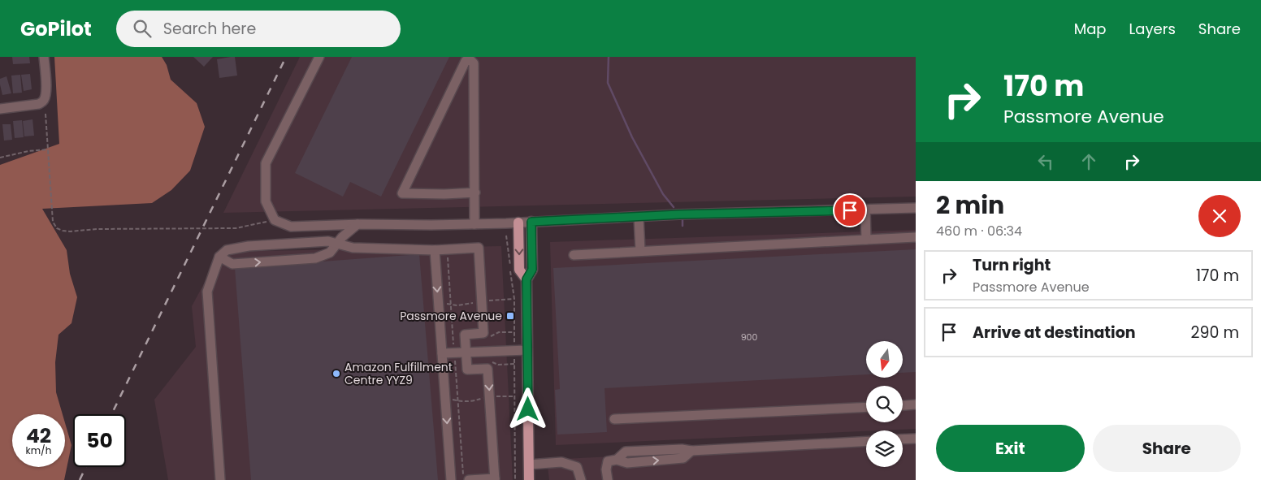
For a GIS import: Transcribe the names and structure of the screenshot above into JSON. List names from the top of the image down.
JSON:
{
  "places": {
    "transit": ["Passmore Avenue"],
    "other": ["Amazon Fulfillment Centre YYZ9"]
  },
  "house_numbers": ["900"],
  "north": "bottom",
  "page": {
    "header": "GoPilot",
    "search": "Search here",
    "nav": ["Map", "Layers", "Share"],
    "turn": ["170 m", "Passmore Avenue"],
    "heading": ["2 min", "460 m · 06:34"],
    "list": [
      {
        "name": "Turn right",
        "note": "Passmore Avenue",
        "value": "170 m"
      },
      {
        "name": "Arrive at destination",
        "value": "290 m"
      }
    ],
    "speed": "42 km/h",
    "limit": "50",
    "buttons": ["Exit", "Share"]
  }
}
